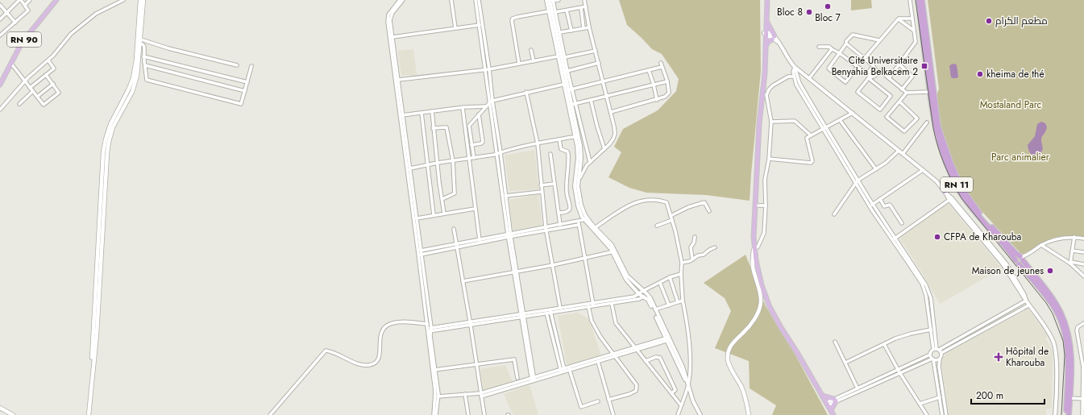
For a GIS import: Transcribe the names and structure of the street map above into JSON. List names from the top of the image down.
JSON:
{
  "streets": {
    "highway": ["RN 11"],
    "main road": ["RN 90"]
  },
  "parks": ["Mostaland Parc", "Parc animalier"],
  "places": {
    "other": [
      "Bloc 7",
      "Bloc 8",
      "مطعم الكرام",
      "kheima de thé",
      "CFPA de Kharouba",
      "Maison de jeunes"
    ],
    "transit": ["Cité Universitaire Benyahia Belkacem 2"],
    "health": ["Hôpital de Kharouba"]
  },
  "scale_bar": "200 m"
}
